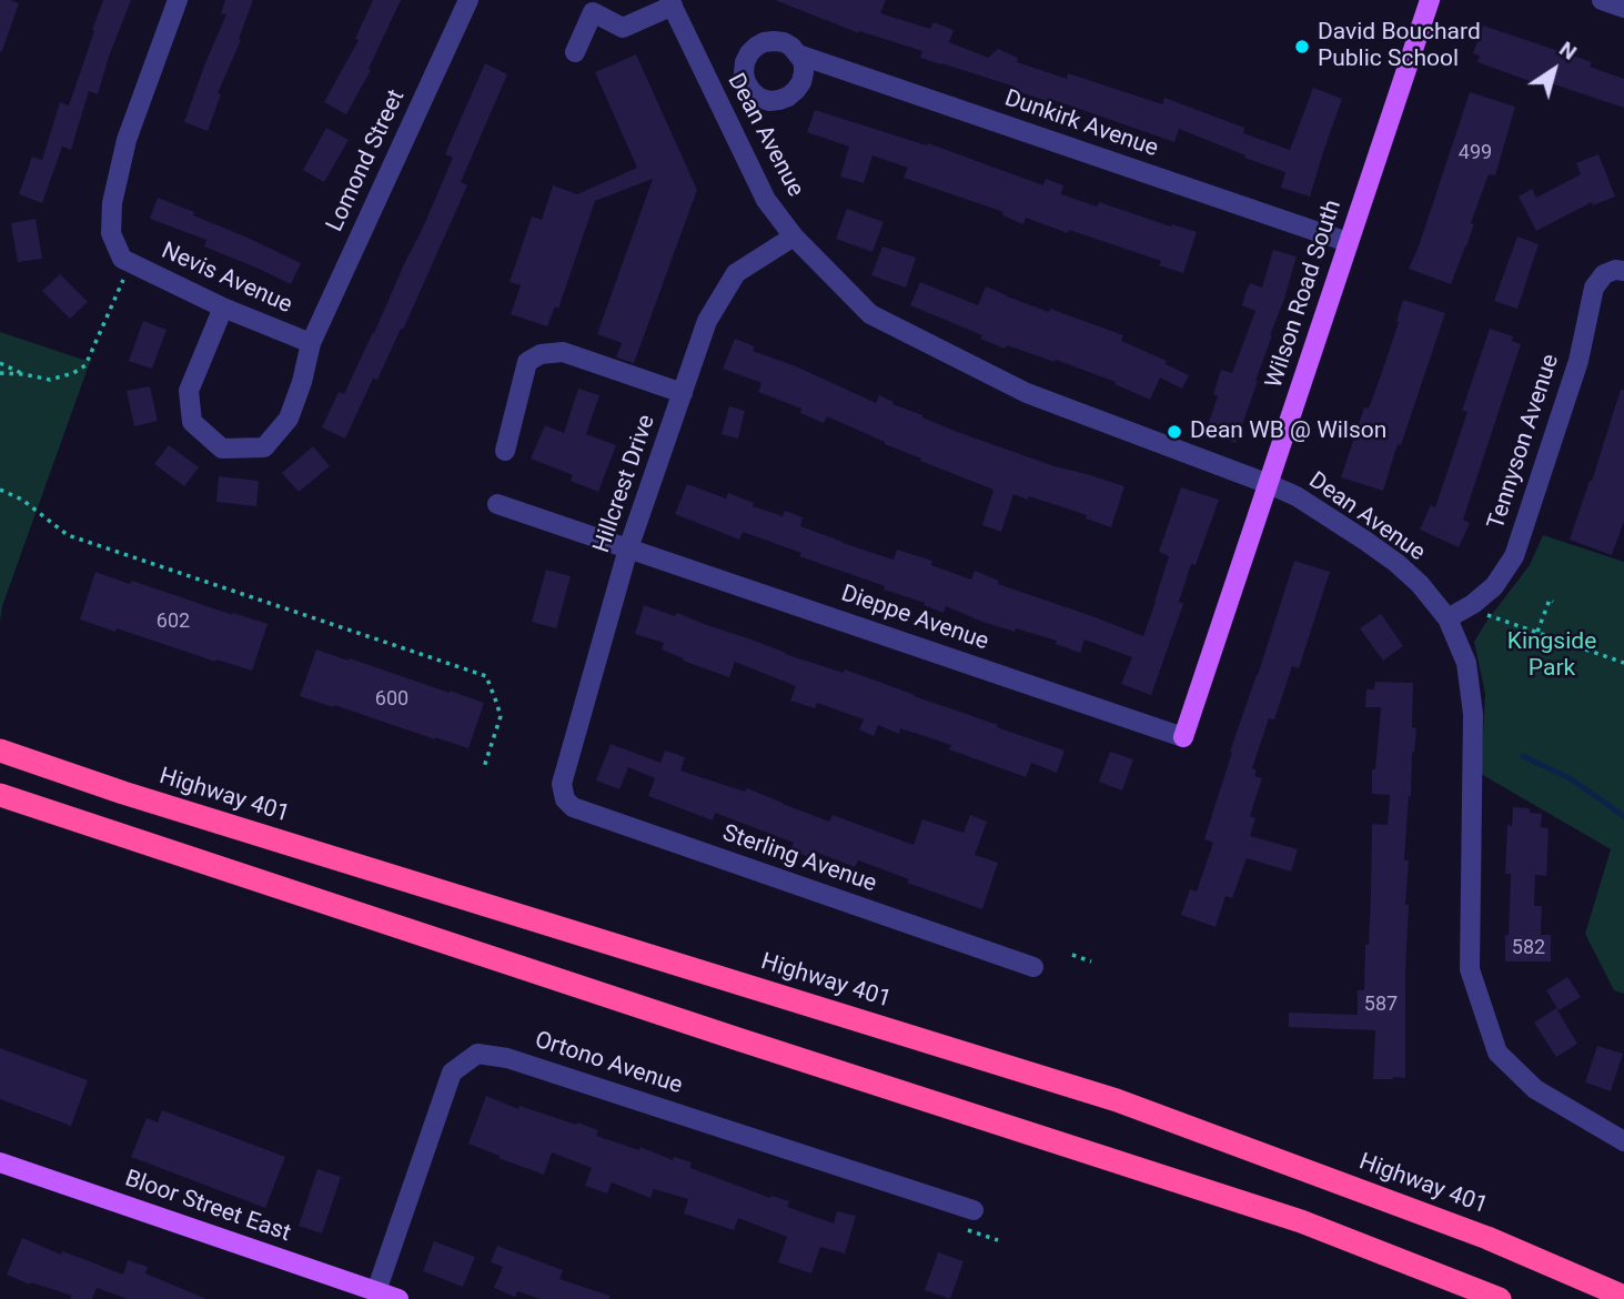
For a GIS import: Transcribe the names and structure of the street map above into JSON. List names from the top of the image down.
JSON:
{
  "streets": {
    "highway": ["Highway 401"],
    "main road": ["Wilson Road South", "Bloor Street East"],
    "street": [
      "Dunkirk Avenue",
      "Dean Avenue",
      "Lomond Street",
      "Nevis Avenue",
      "Tennyson Avenue",
      "Hillcrest Drive",
      "Dieppe Avenue",
      "Sterling Avenue",
      "Ortono Avenue"
    ]
  },
  "crossings": [
    ["Dunkirk Avenue", "Wilson Road South"],
    ["Dean Avenue", "Wilson Road South"],
    ["Dean Avenue", "Tennyson Avenue"],
    ["Dean Avenue", "Hillcrest Drive"],
    ["Lomond Street", "Nevis Avenue"],
    ["Wilson Road South", "Dieppe Avenue"],
    ["Hillcrest Drive", "Dieppe Avenue"],
    ["Hillcrest Drive", "Sterling Avenue"],
    ["Ortono Avenue", "Bloor Street East"]
  ],
  "parks": ["Kingside Park"],
  "places": ["David Bouchard Public School", "Dean WB @ Wilson"],
  "house_numbers": [
    "499",
    "602",
    "600",
    "582",
    "587"
  ],
  "north": "top right"
}
